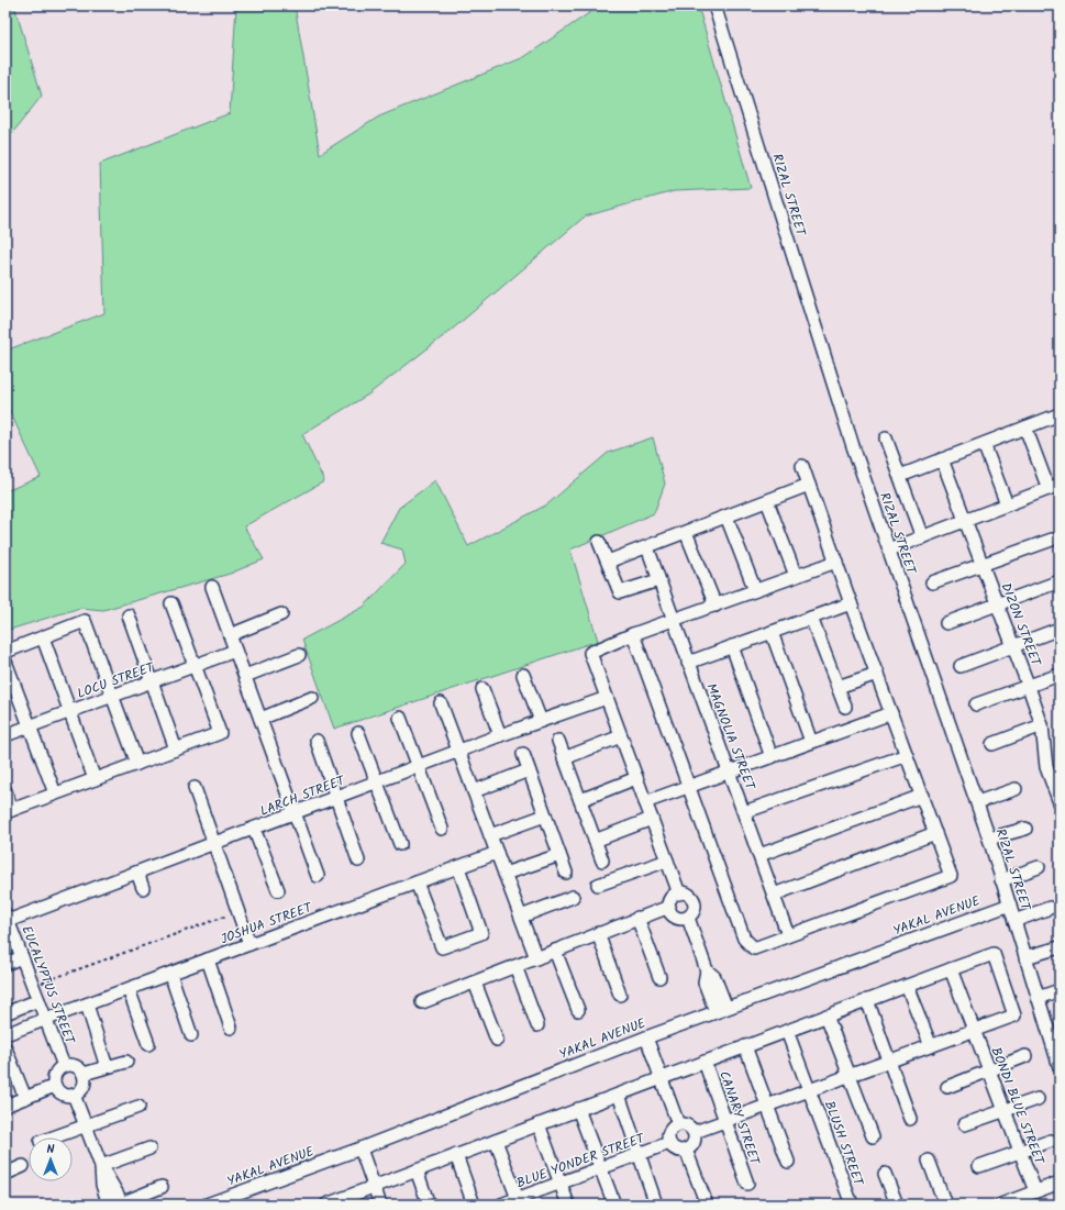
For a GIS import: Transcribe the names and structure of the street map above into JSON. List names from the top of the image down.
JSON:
{
  "streets": {
    "street": [
      "RIZAL STREET",
      "DIZON STREET",
      "LOCU STREET",
      "MAGNOLIA STREET",
      "LARCH STREET",
      "YAKAL AVENUE",
      "JOSHUA STREET",
      "EUCALYPTUS STREET",
      "BONDI BLUE STREET",
      "CANARY STREET",
      "BLUSH STREET",
      "BLUE YONDER STREET"
    ]
  },
  "crossings": [
    ["RIZAL STREET", "YAKAL AVENUE"],
    ["LARCH STREET", "EUCALYPTUS STREET"],
    ["JOSHUA STREET", "EUCALYPTUS STREET"]
  ],
  "north": "top"
}
